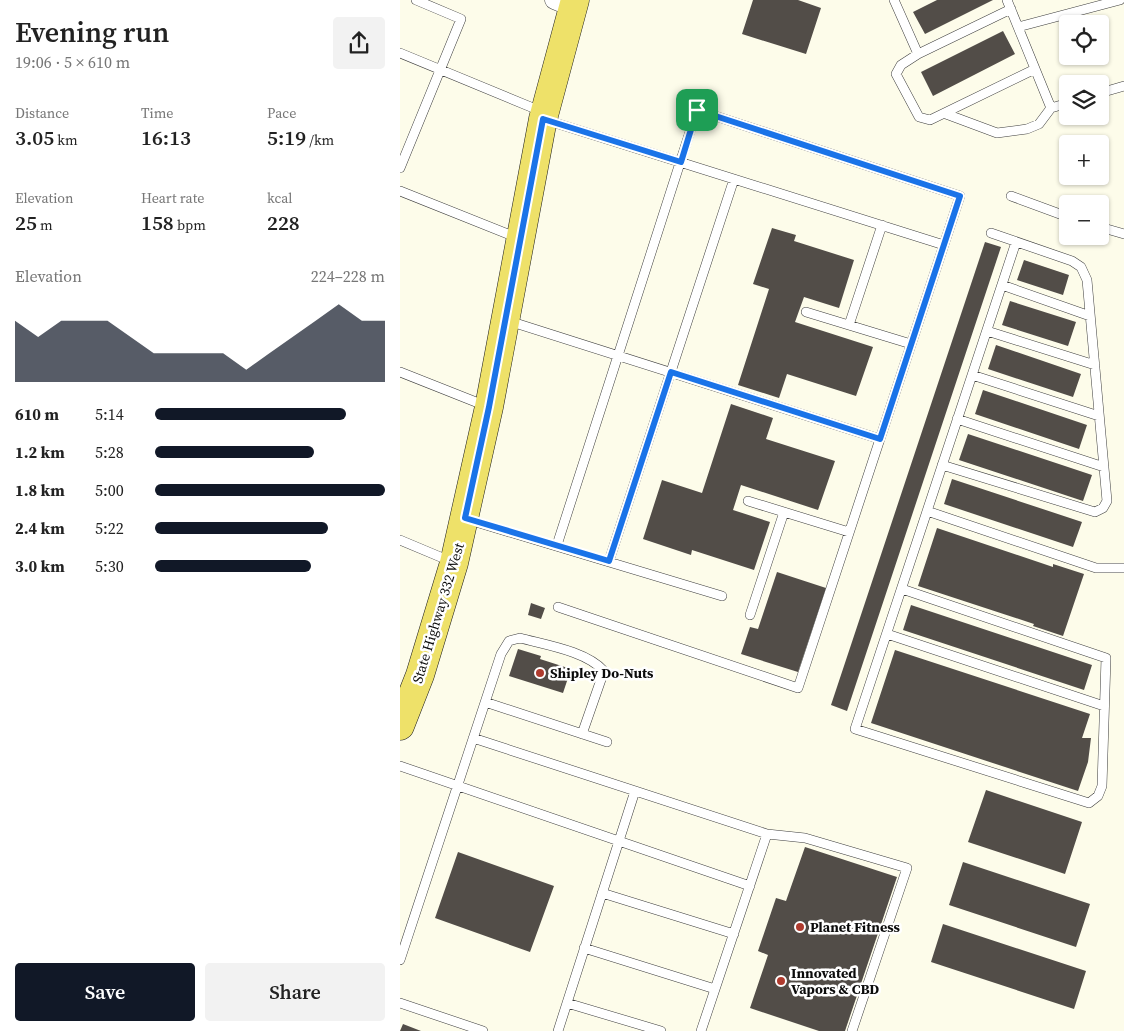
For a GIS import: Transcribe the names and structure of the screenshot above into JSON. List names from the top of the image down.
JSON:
{
  "streets": {
    "main road": ["State Highway 332 West"]
  },
  "places": ["Shipley Do-Nuts", "Planet Fitness", "Innovated Vapors & CBD"],
  "page": {
    "heading": ["Evening run", "19:06 · 5 × 610 m"],
    "map_buttons": ["+", "−"],
    "stats": [
      ["Distance", "3.05 km"],
      ["Time", "16:13"],
      ["Pace", "5:19 /km"],
      ["Elevation", "25 m"],
      ["Heart rate", "158 bpm"],
      ["kcal", "228"]
    ],
    "chart": ["Elevation", "224–228 m"],
    "list": [
      {
        "name": "610 m",
        "note": "5:14"
      },
      {
        "name": "1.2 km",
        "note": "5:28"
      },
      {
        "name": "1.8 km",
        "note": "5:00"
      },
      {
        "name": "2.4 km",
        "note": "5:22"
      },
      {
        "name": "3.0 km",
        "note": "5:30"
      }
    ],
    "buttons": ["Save", "Share"]
  }
}
